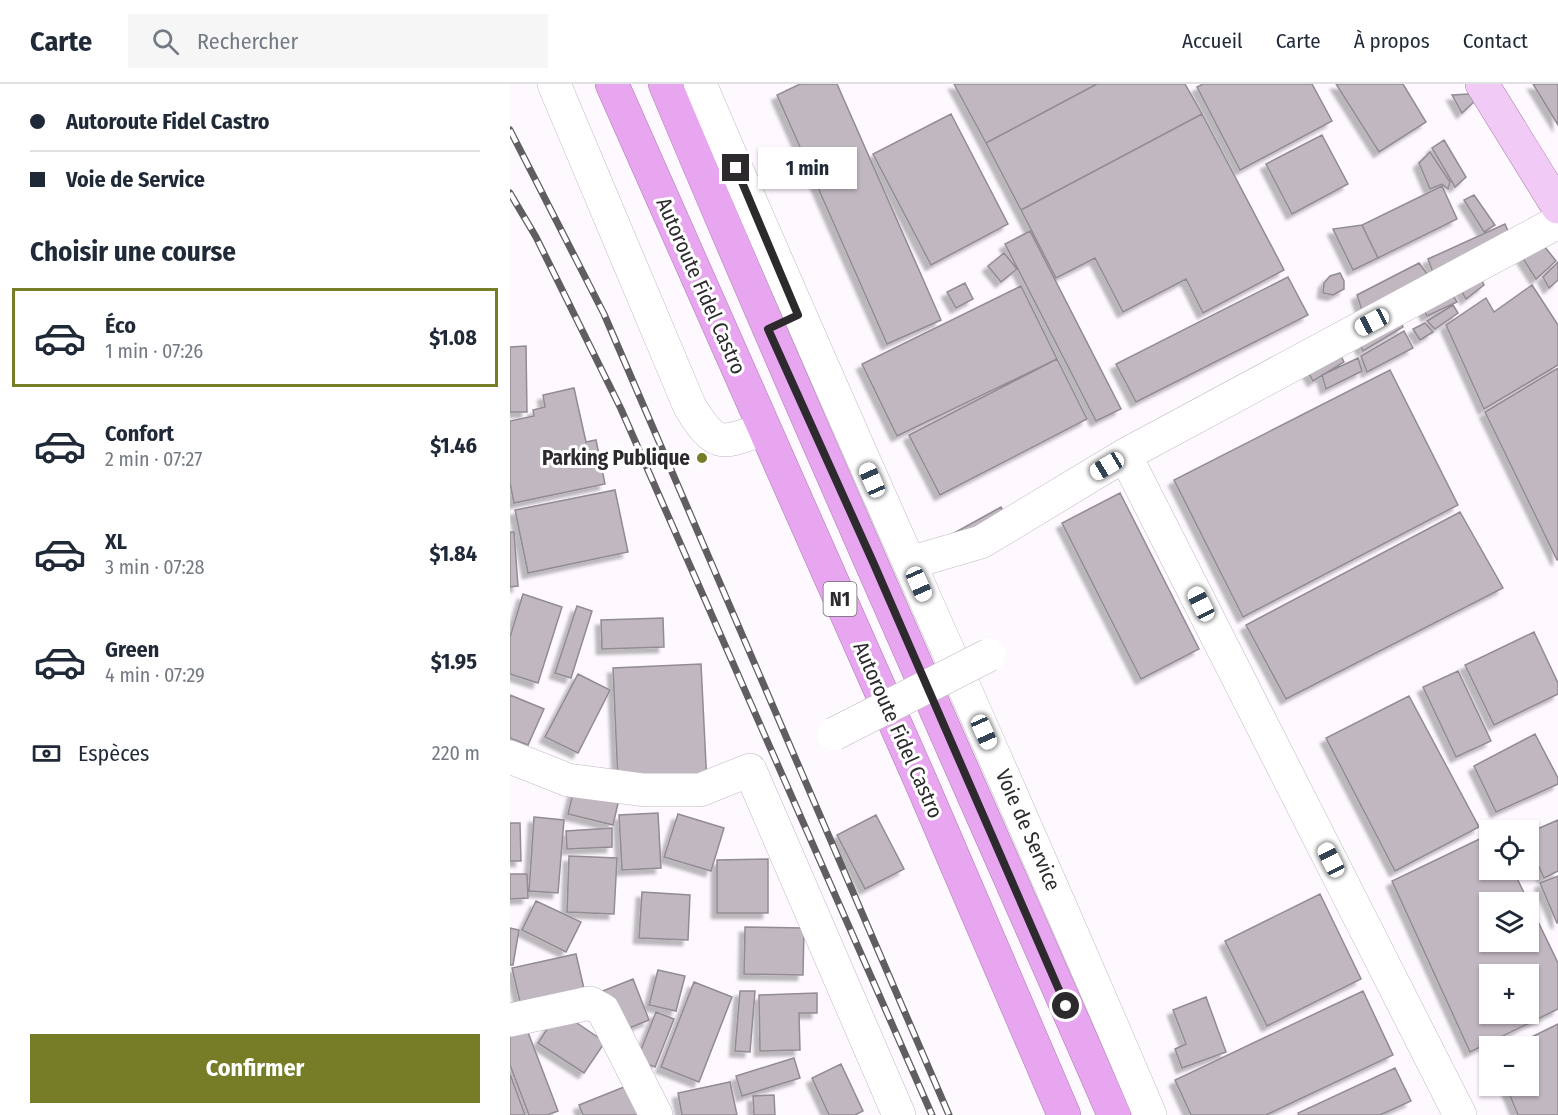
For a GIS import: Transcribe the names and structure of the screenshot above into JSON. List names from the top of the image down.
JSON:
{
  "streets": {
    "highway": ["Autoroute Fidel Castro", "N1"],
    "street": ["Voie de Service"]
  },
  "places": ["Parking Publique"],
  "page": {
    "header": "Carte",
    "search": "Rechercher",
    "nav": [
      "Accueil",
      "Carte",
      "À propos",
      "Contact"
    ],
    "banner": ["Autoroute Fidel Castro", "Voie de Service"],
    "bubble": "1 min",
    "heading": "Choisir une course",
    "list": [
      {
        "name": "Éco",
        "note": "1 min · 07:26",
        "value": "$1.08"
      },
      {
        "name": "Confort",
        "note": "2 min · 07:27",
        "value": "$1.46"
      },
      {
        "name": "XL",
        "note": "3 min · 07:28",
        "value": "$1.84"
      },
      {
        "name": "Green",
        "note": "4 min · 07:29",
        "value": "$1.95"
      }
    ],
    "pay": ["Espèces", "220 m"],
    "map_buttons": ["+", "−"],
    "buttons": "Confirmer"
  }
}
